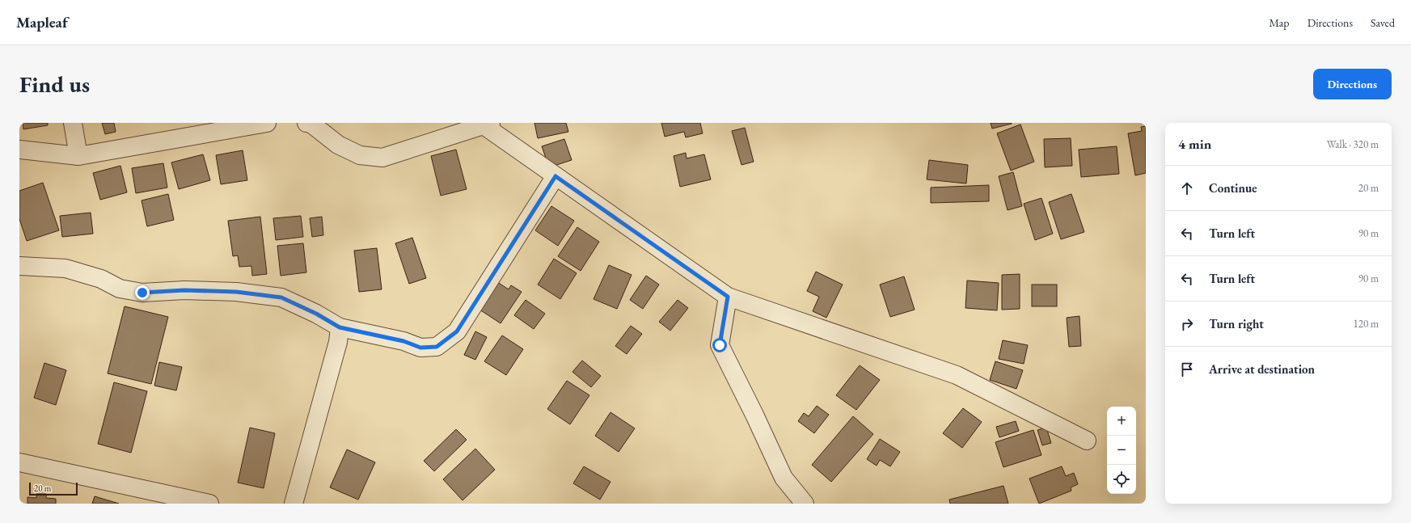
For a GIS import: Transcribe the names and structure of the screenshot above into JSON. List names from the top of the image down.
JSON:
{
  "scale_bar": "20 m",
  "page": {
    "header": "Mapleaf",
    "nav": ["Map", "Directions", "Saved"],
    "buttons": "Directions",
    "title": "Find us",
    "heading": ["4 min", "Walk · 320 m"],
    "list": [
      ["Continue", "20 m"],
      ["Turn left", "90 m"],
      ["Turn left", "90 m"],
      ["Turn right", "120 m"],
      "Arrive at destination"
    ],
    "map_buttons": ["+", "−"],
    "scale": "20 m"
  }
}
